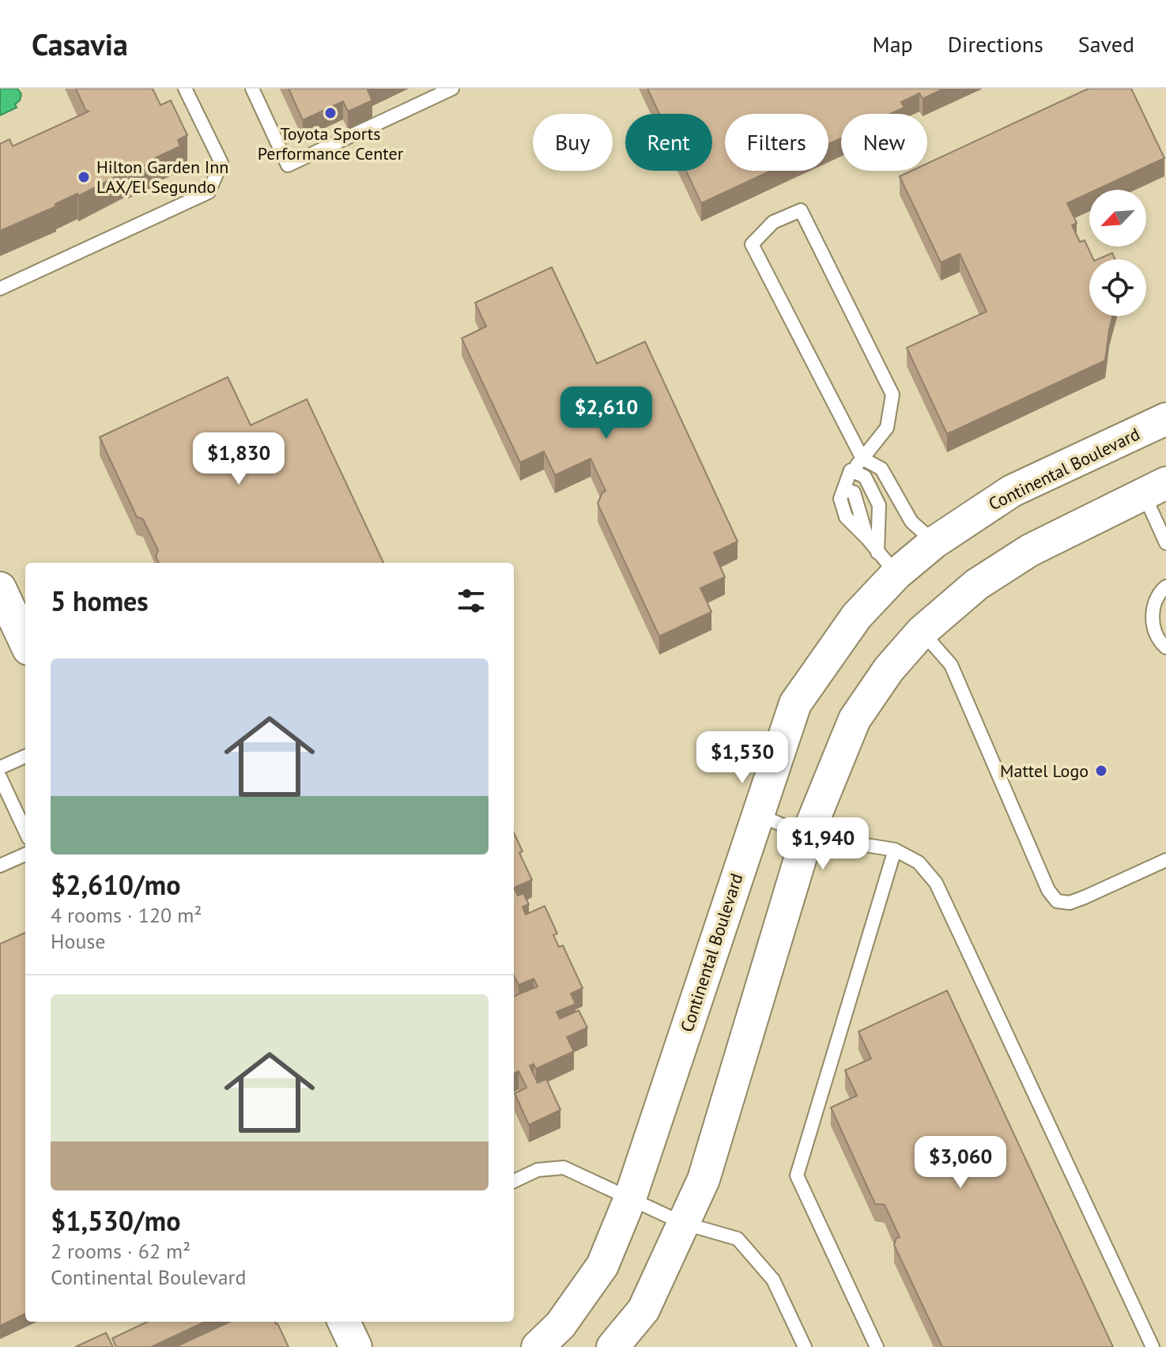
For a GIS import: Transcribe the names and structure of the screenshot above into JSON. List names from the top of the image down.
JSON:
{
  "streets": {
    "street": ["Continental Boulevard"]
  },
  "places": ["Toyota Sports Performance Center", "Hilton Garden Inn LAX/El Segundo", "Mattel Logo"],
  "north": "bottom left",
  "page": {
    "header": "Casavia",
    "nav": ["Map", "Directions", "Saved"],
    "chip": [
      "Buy",
      "Rent",
      "Filters",
      "New"
    ],
    "price": [
      "$2,610",
      "$1,830",
      "$1,530",
      "$1,940",
      "$3,060"
    ],
    "heading": "5 homes",
    "list": [
      {
        "name": "$2,610/mo",
        "note": "4 rooms · 120 m² · House"
      },
      {
        "name": "$1,530/mo",
        "note": "2 rooms · 62 m² · Continental Boulevard"
      }
    ]
  }
}
